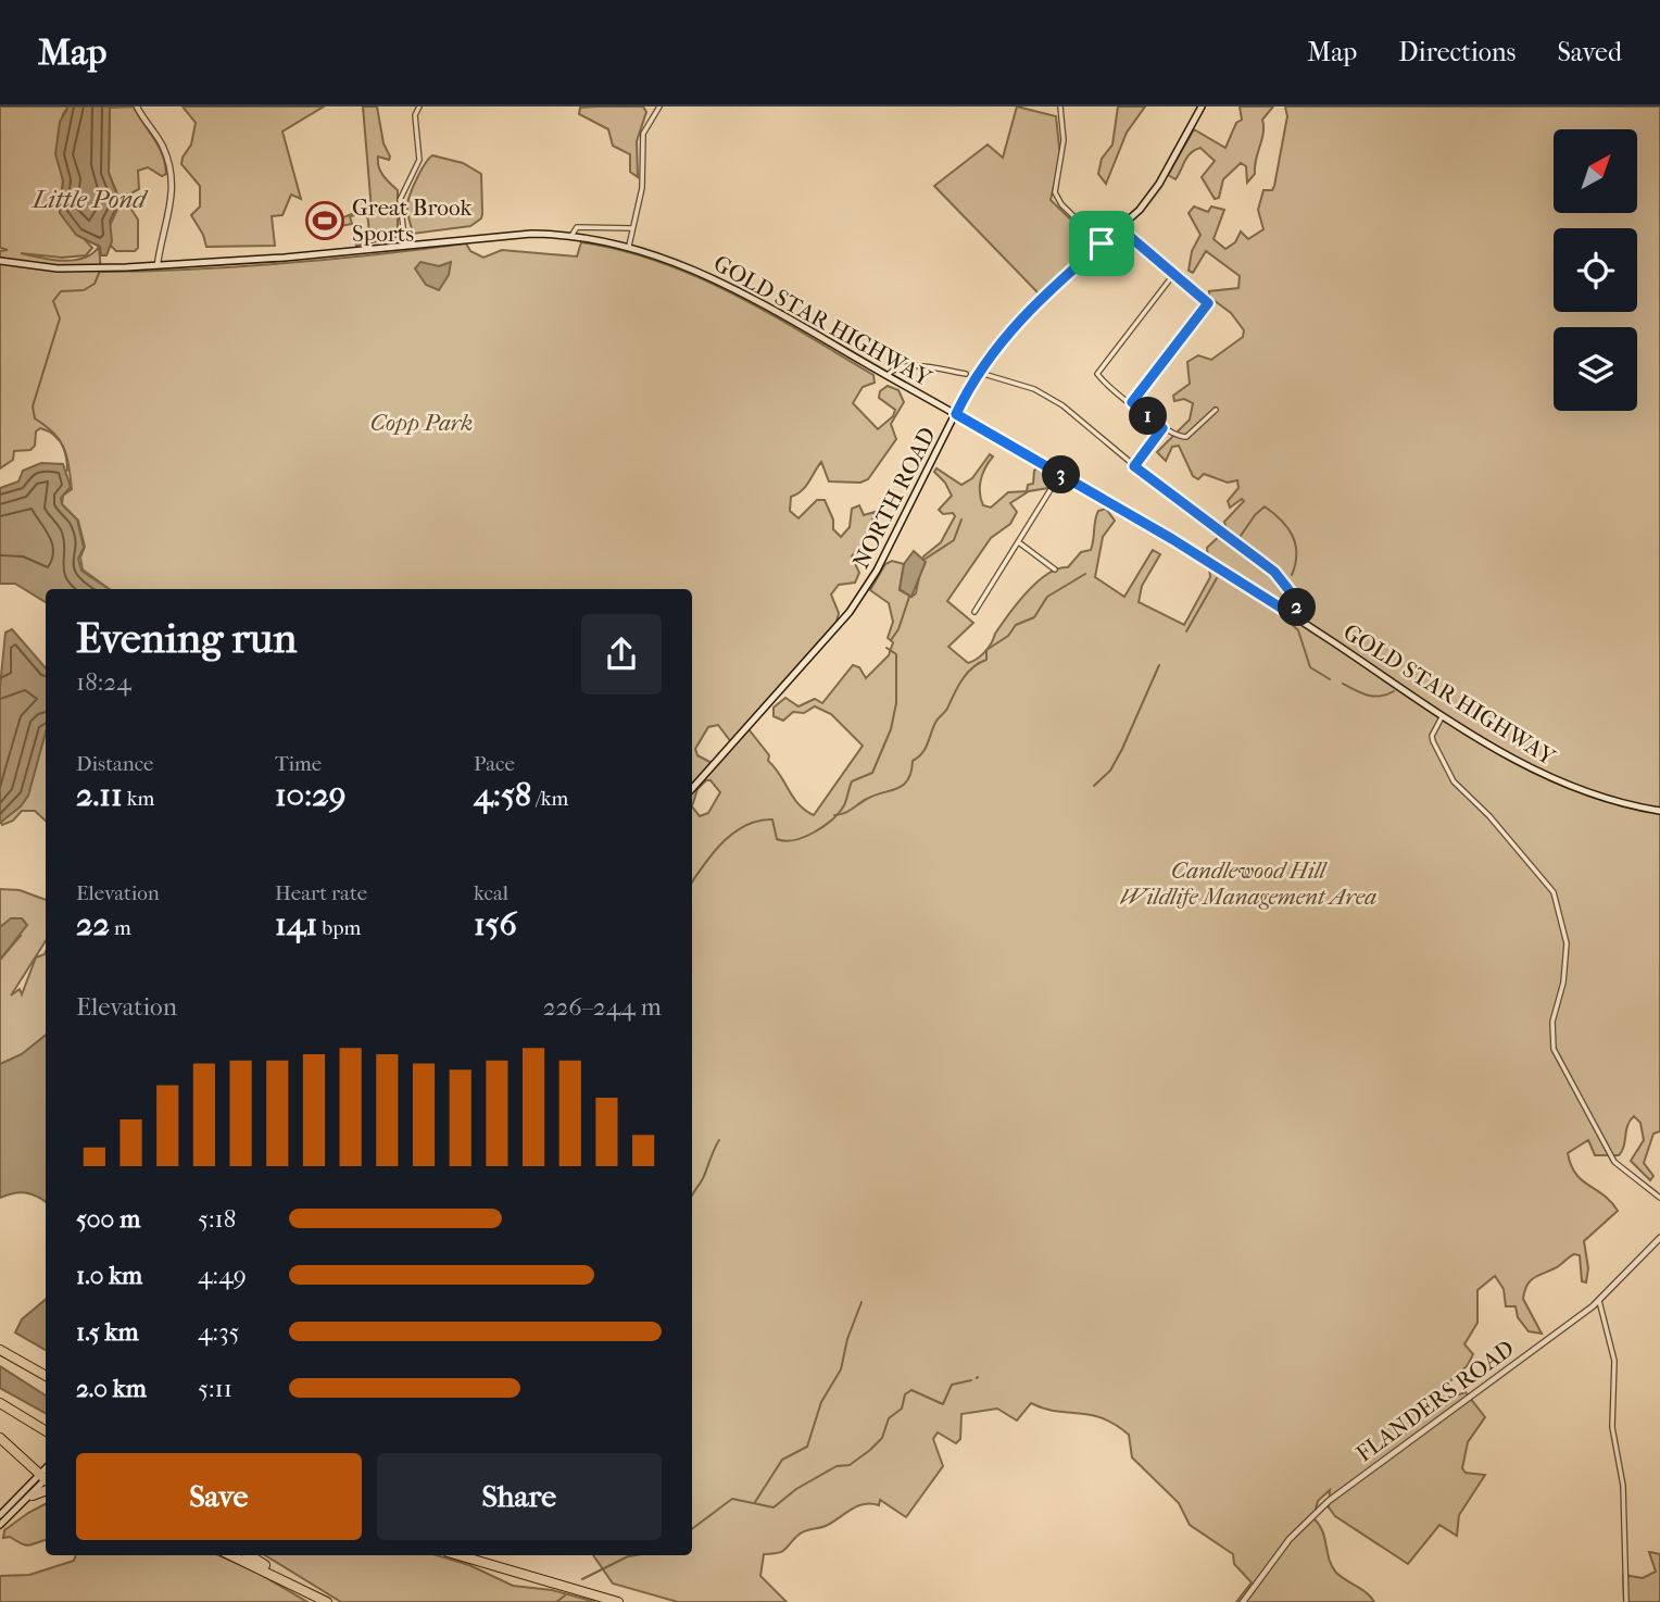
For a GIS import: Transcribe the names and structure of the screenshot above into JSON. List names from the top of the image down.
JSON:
{
  "streets": {
    "main road": ["GOLD STAR HIGHWAY", "NORTH ROAD"],
    "street": ["FLANDERS ROAD"]
  },
  "crossings": [
    ["GOLD STAR HIGHWAY", "NORTH ROAD"]
  ],
  "water": ["Little Pond"],
  "parks": ["Copp Park", "Candlewood Hill Wildlife Management Area"],
  "places": {
    "sports": ["Great Brook Sports"]
  },
  "north": "top right",
  "page": {
    "header": "Map",
    "nav": ["Map", "Directions", "Saved"],
    "pins": ["1", "3", "2"],
    "heading": ["Evening run", "18:24"],
    "stats": [
      ["Distance", "2.11 km"],
      ["Time", "10:29"],
      ["Pace", "4:58 /km"],
      ["Elevation", "22 m"],
      ["Heart rate", "141 bpm"],
      ["kcal", "156"]
    ],
    "chart": ["Elevation", "226–244 m"],
    "list": [
      {
        "name": "500 m",
        "note": "5:18"
      },
      {
        "name": "1.0 km",
        "note": "4:49"
      },
      {
        "name": "1.5 km",
        "note": "4:35"
      },
      {
        "name": "2.0 km",
        "note": "5:11"
      }
    ],
    "buttons": ["Save", "Share"]
  }
}
